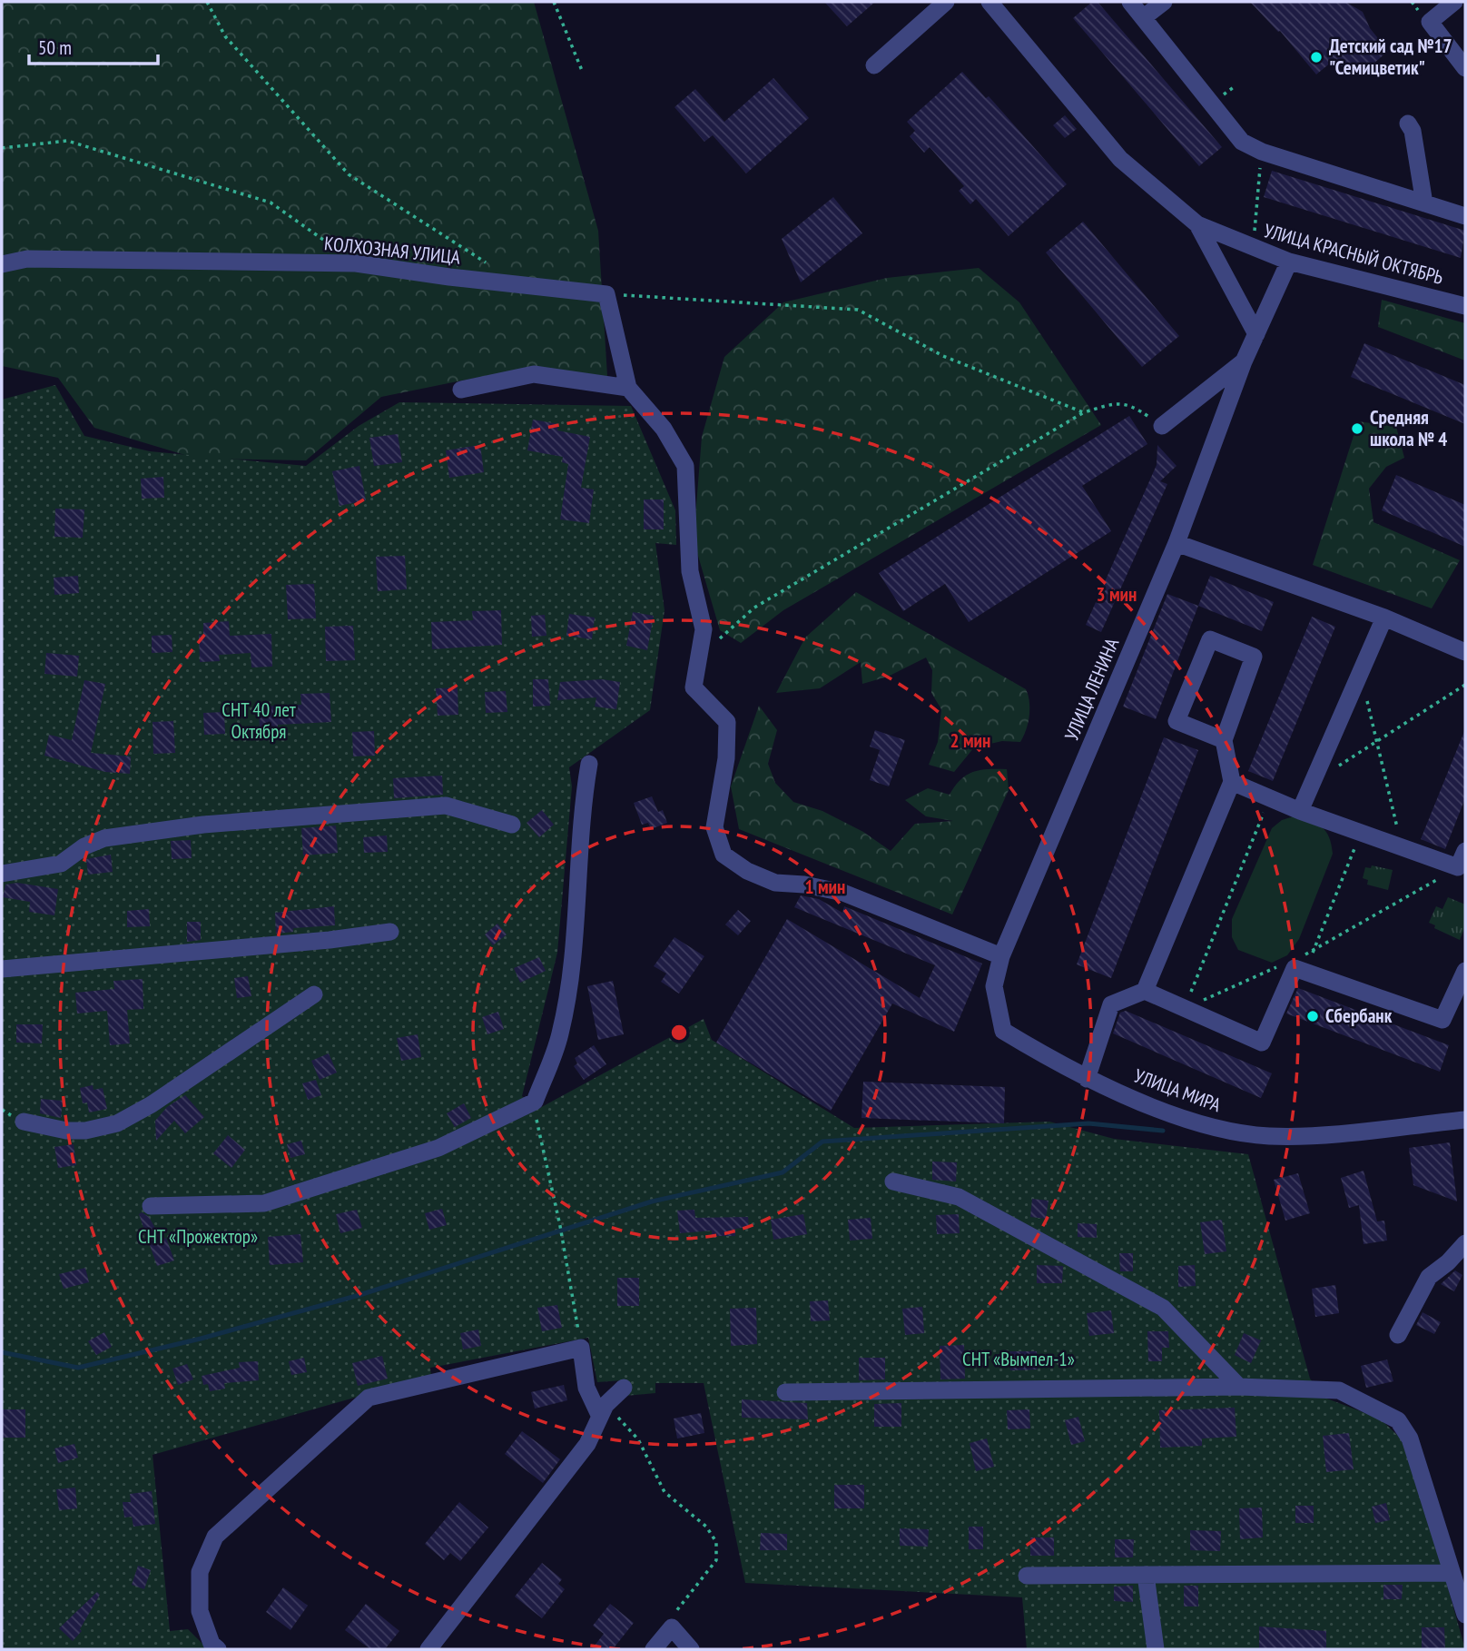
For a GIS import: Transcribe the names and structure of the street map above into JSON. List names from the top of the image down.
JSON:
{
  "streets": {
    "street": [
      "КОЛХОЗНАЯ УЛИЦА",
      "УЛИЦА КРАСНЫЙ ОКТЯБРЬ",
      "УЛИЦА ЛЕНИНА",
      "УЛИЦА МИРА"
    ]
  },
  "crossings": [
    ["УЛИЦА КРАСНЫЙ ОКТЯБРЬ", "УЛИЦА ЛЕНИНА"],
    ["УЛИЦА ЛЕНИНА", "УЛИЦА МИРА"]
  ],
  "parks": ["СНТ 40 лет Октября", "СНТ «Прожектор»", "СНТ «Вымпел-1»"],
  "places": ["Детский сад №17 \"Семицветик\"", "Средняя школа № 4", "Сбербанк"],
  "scale_bar": "50 m",
  "rings": ["3 мин", "2 мин", "1 мин"]
}
